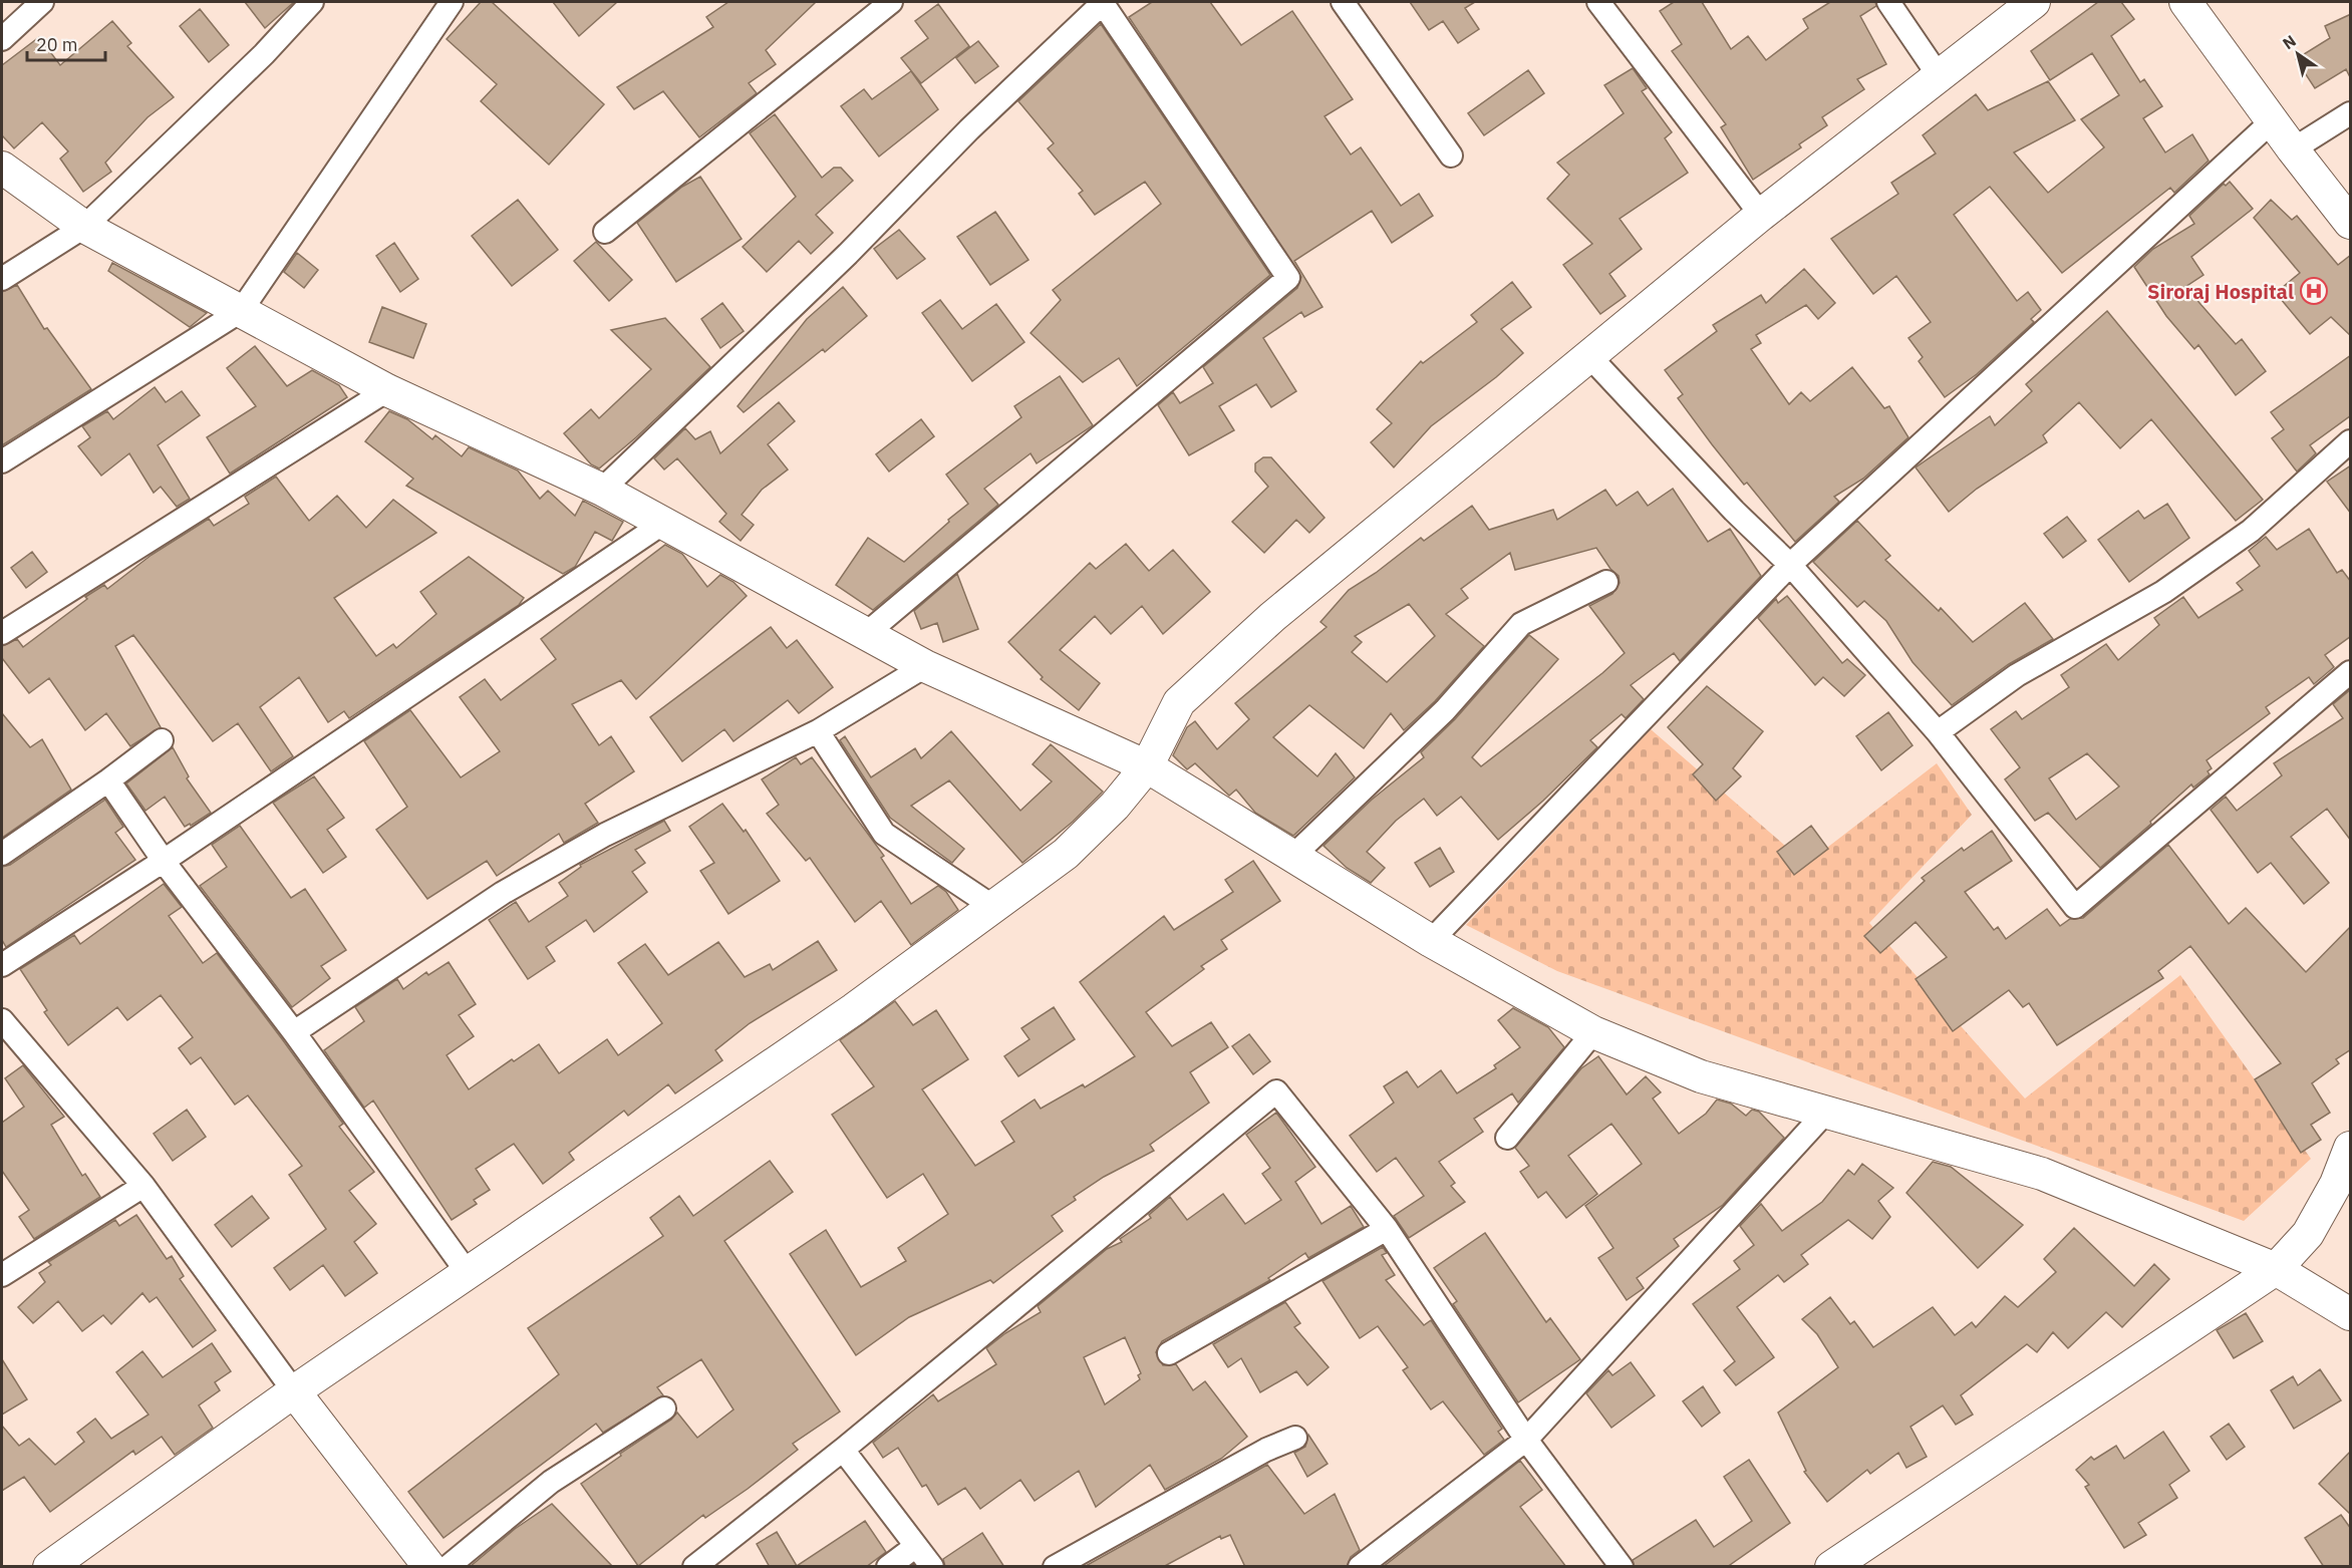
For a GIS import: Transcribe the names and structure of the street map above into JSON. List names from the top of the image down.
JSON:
{
  "places": {
    "hospital": ["Siroraj Hospital"]
  },
  "scale_bar": "20 m",
  "north": "top left"
}
